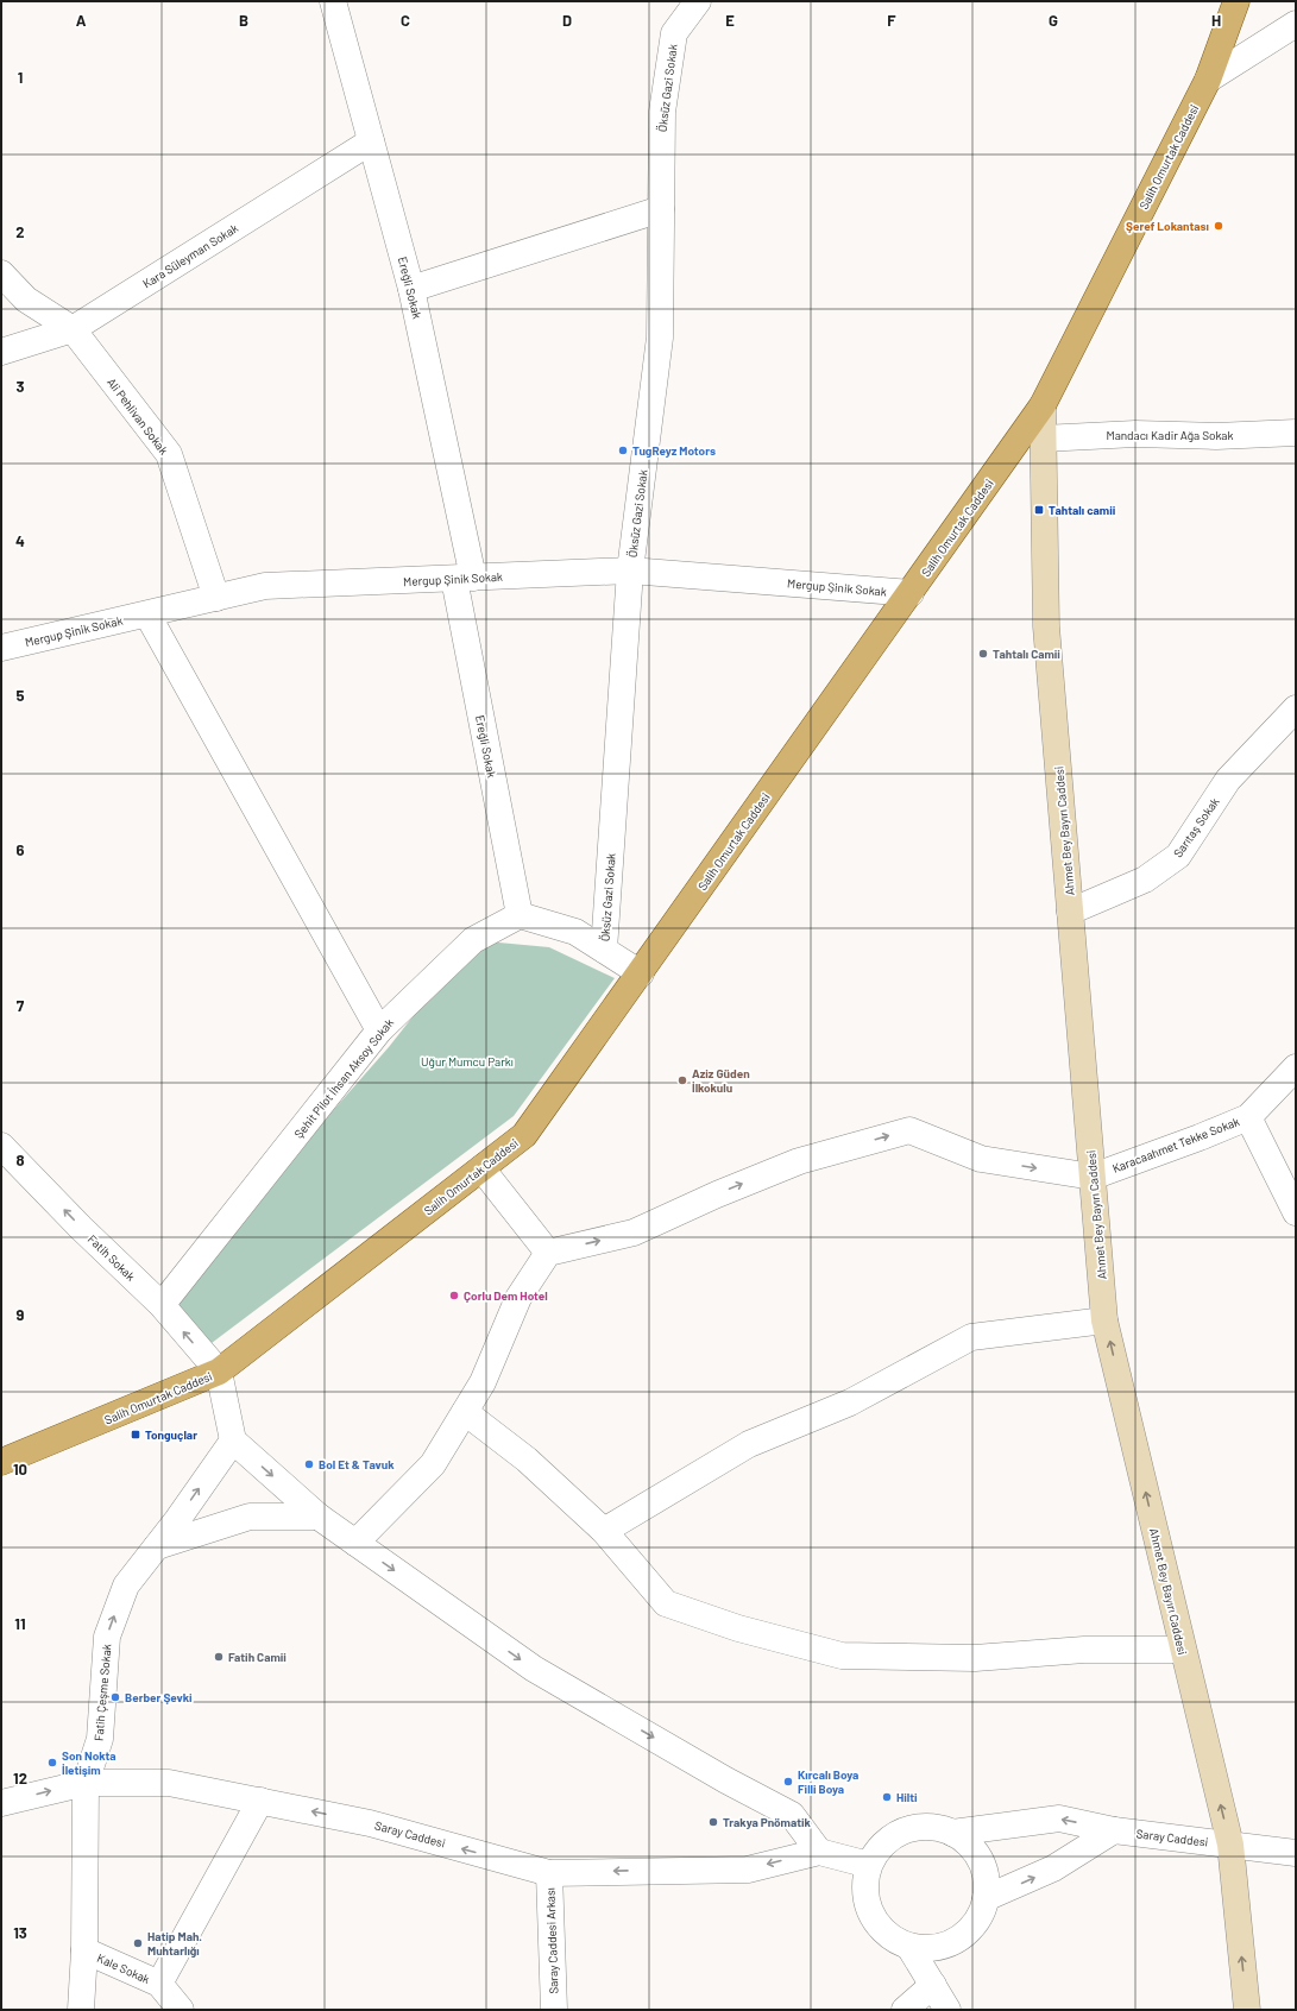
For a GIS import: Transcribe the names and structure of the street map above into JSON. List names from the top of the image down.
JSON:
{
  "streets": {
    "main road": ["Salih Omurtak Caddesi", "Ahmet Bey Bayırı Caddesi"],
    "street": [
      "Öksüz Gazi Sokak",
      "Kara Süleyman Sokak",
      "Ereğli Sokak",
      "Ali Pehlivan Sokak",
      "Mandacı Kadir Ağa Sokak",
      "Mergup Şinik Sokak",
      "Sarıtaş Sokak",
      "Şehit Pilot İhsan Aksoy Sokak",
      "Karacaahmet Tekke Sokak",
      "Fatih Sokak",
      "Fatih Çeşme Sokak",
      "Saray Caddesi",
      "Saray Caddesi Arkası",
      "Kale Sokak"
    ]
  },
  "crossings": [
    ["Öksüz Gazi Sokak", "Mergup Şinik Sokak"],
    ["Salih Omurtak Caddesi", "Mergup Şinik Sokak"],
    ["Salih Omurtak Caddesi", "Ahmet Bey Bayırı Caddesi"],
    ["Salih Omurtak Caddesi", "Fatih Sokak"],
    ["Kara Süleyman Sokak", "Ereğli Sokak"],
    ["Kara Süleyman Sokak", "Ali Pehlivan Sokak"],
    ["Ereğli Sokak", "Mergup Şinik Sokak"],
    ["Ereğli Sokak", "Şehit Pilot İhsan Aksoy Sokak"],
    ["Ali Pehlivan Sokak", "Mergup Şinik Sokak"],
    ["Mandacı Kadir Ağa Sokak", "Ahmet Bey Bayırı Caddesi"],
    ["Sarıtaş Sokak", "Ahmet Bey Bayırı Caddesi"],
    ["Ahmet Bey Bayırı Caddesi", "Karacaahmet Tekke Sokak"],
    ["Ahmet Bey Bayırı Caddesi", "Saray Caddesi"],
    ["Şehit Pilot İhsan Aksoy Sokak", "Fatih Sokak"],
    ["Fatih Çeşme Sokak", "Saray Caddesi"],
    ["Fatih Çeşme Sokak", "Kale Sokak"],
    ["Saray Caddesi", "Saray Caddesi Arkası"]
  ],
  "one_way": ["Ahmet Bey Bayırı Caddesi", "Fatih Sokak", "Fatih Çeşme Sokak"],
  "parks": ["Uğur Mumcu Parkı"],
  "places": {
    "other": [
      "Şeref Lokantası",
      "TugReyz Motors",
      "Tahtalı Camii",
      "Aziz Güden İlkokulu",
      "Çorlu Dem Hotel",
      "Bol Et & Tavuk",
      "Fatih Camii",
      "Berber Şevki",
      "Son Nokta İletişim",
      "Kırcalı Boya Filli Boya",
      "Hilti",
      "Trakya Pnömatik",
      "Hatip Mah. Muhtarlığı"
    ],
    "transit": ["Tahtalı camii", "Tonguçlar"]
  },
  "grid": {
    "columns": [
      "A",
      "B",
      "C",
      "D",
      "E",
      "F",
      "G",
      "H"
    ],
    "rows": [
      "1",
      "2",
      "3",
      "4",
      "5",
      "6",
      "7",
      "8",
      "9",
      "10",
      "11",
      "12",
      "13"
    ]
  }
}
